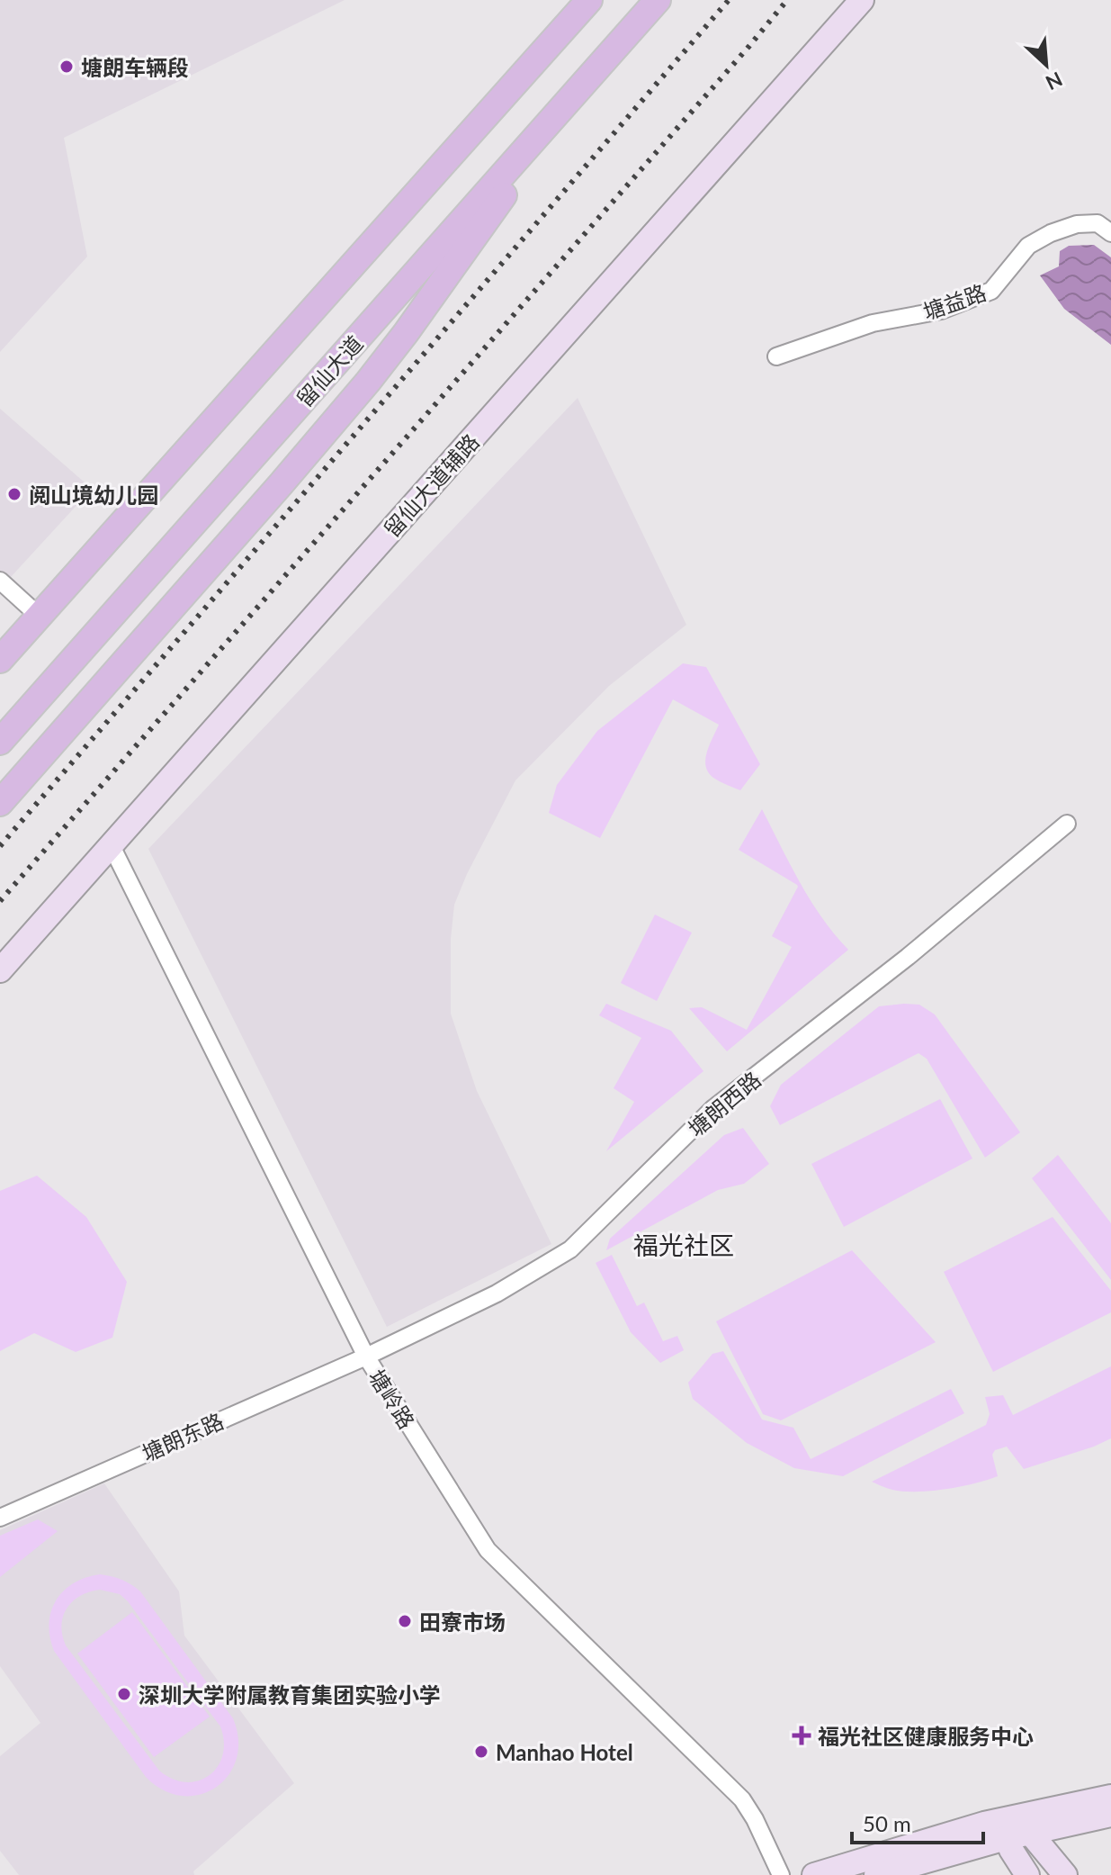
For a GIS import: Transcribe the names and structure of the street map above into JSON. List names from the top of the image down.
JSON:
{
  "streets": {
    "main road": ["留仙大道", "留仙大道辅路"],
    "street": [
      "塘益路",
      "塘朗西路",
      "塘岭路",
      "塘朗东路"
    ]
  },
  "crossings": [
    ["留仙大道辅路", "塘岭路"],
    ["塘朗西路", "塘岭路"],
    ["塘朗西路", "塘朗东路"],
    ["塘岭路", "塘朗东路"]
  ],
  "districts": ["福光社区"],
  "places": {
    "other": [
      "塘朗车辆段",
      "阅山境幼儿园",
      "田寮市场",
      "深圳大学附属教育集团实验小学",
      "Manhao Hotel"
    ],
    "health": ["福光社区健康服务中心"]
  },
  "scale_bar": "50 m",
  "north": "bottom right"
}
